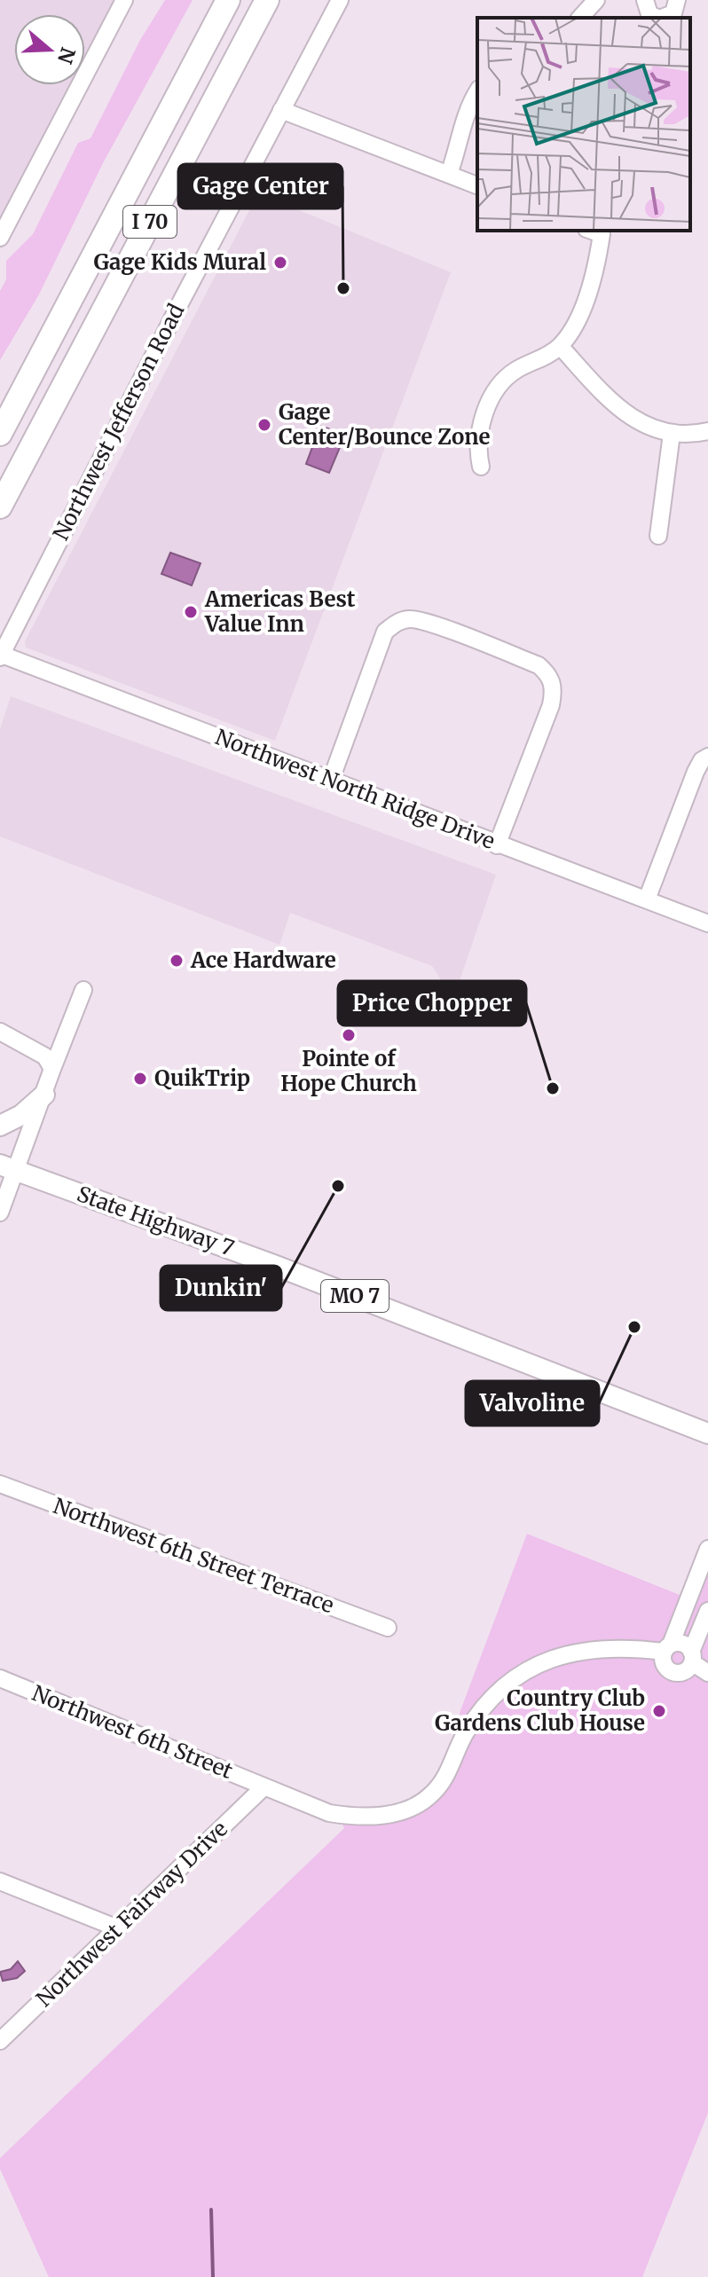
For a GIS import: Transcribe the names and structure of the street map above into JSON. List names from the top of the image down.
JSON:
{
  "streets": {
    "highway": ["I 70"],
    "main road": ["State Highway 7", "MO 7"],
    "street": [
      "Northwest Jefferson Road",
      "Northwest North Ridge Drive",
      "Northwest 6th Street Terrace",
      "Northwest 6th Street",
      "Northwest Fairway Drive"
    ]
  },
  "crossings": [
    ["Northwest Jefferson Road", "Northwest North Ridge Drive"],
    ["Northwest 6th Street", "Northwest Fairway Drive"]
  ],
  "places": [
    "Gage Kids Mural",
    "Gage Center",
    "Gage Center/Bounce Zone",
    "Americas Best Value Inn",
    "Ace Hardware",
    "Pointe of Hope Church",
    "QuikTrip",
    "Price Chopper",
    "Dunkin'",
    "Valvoline",
    "Country Club Gardens Club House"
  ],
  "north": "right"
}
